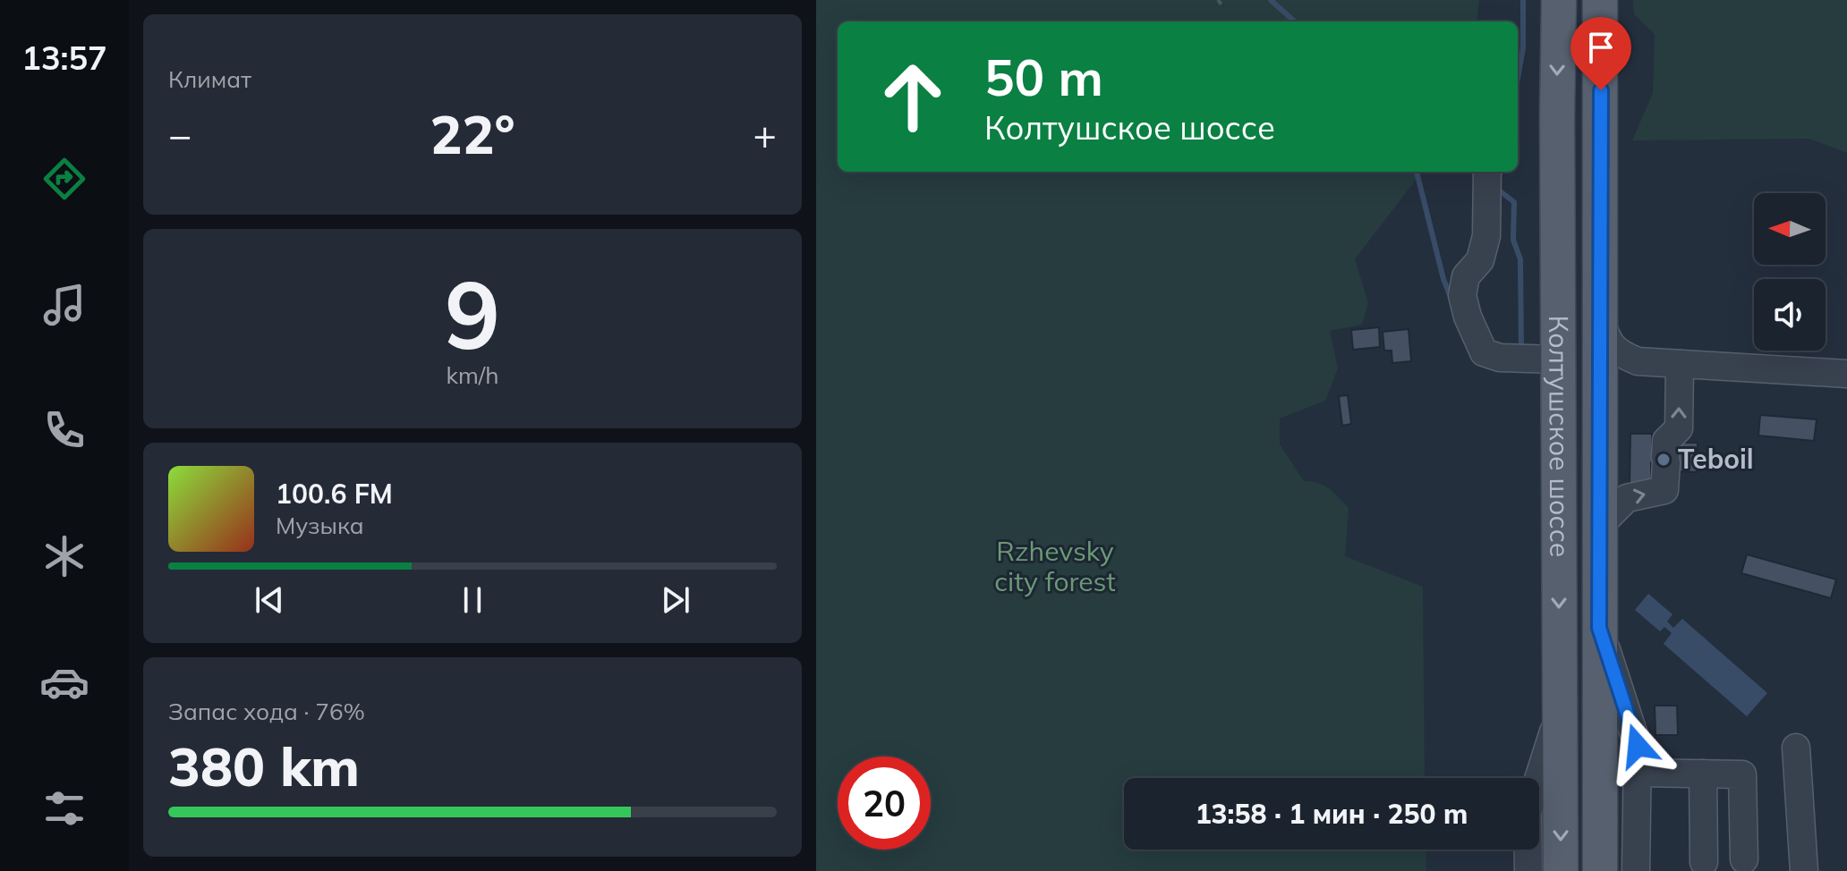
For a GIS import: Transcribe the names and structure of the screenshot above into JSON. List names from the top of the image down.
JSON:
{
  "streets": {
    "main road": ["Колтушское шоссе"]
  },
  "parks": ["Rzhevsky city forest"],
  "places": ["Teboil"],
  "north": "left",
  "page": {
    "tabs": "13:57",
    "tile": [
      "Климат",
      ["9", "km/h"],
      ["Запас хода · 76%", "380 km"]
    ],
    "turn": ["50 m", "Колтушское шоссе"],
    "heat": ["−", "22°", "+"],
    "song": ["100.6 FM", "Музыка"],
    "limit": "20",
    "trip": "13:58 · 1 мин · 250 m"
  }
}
